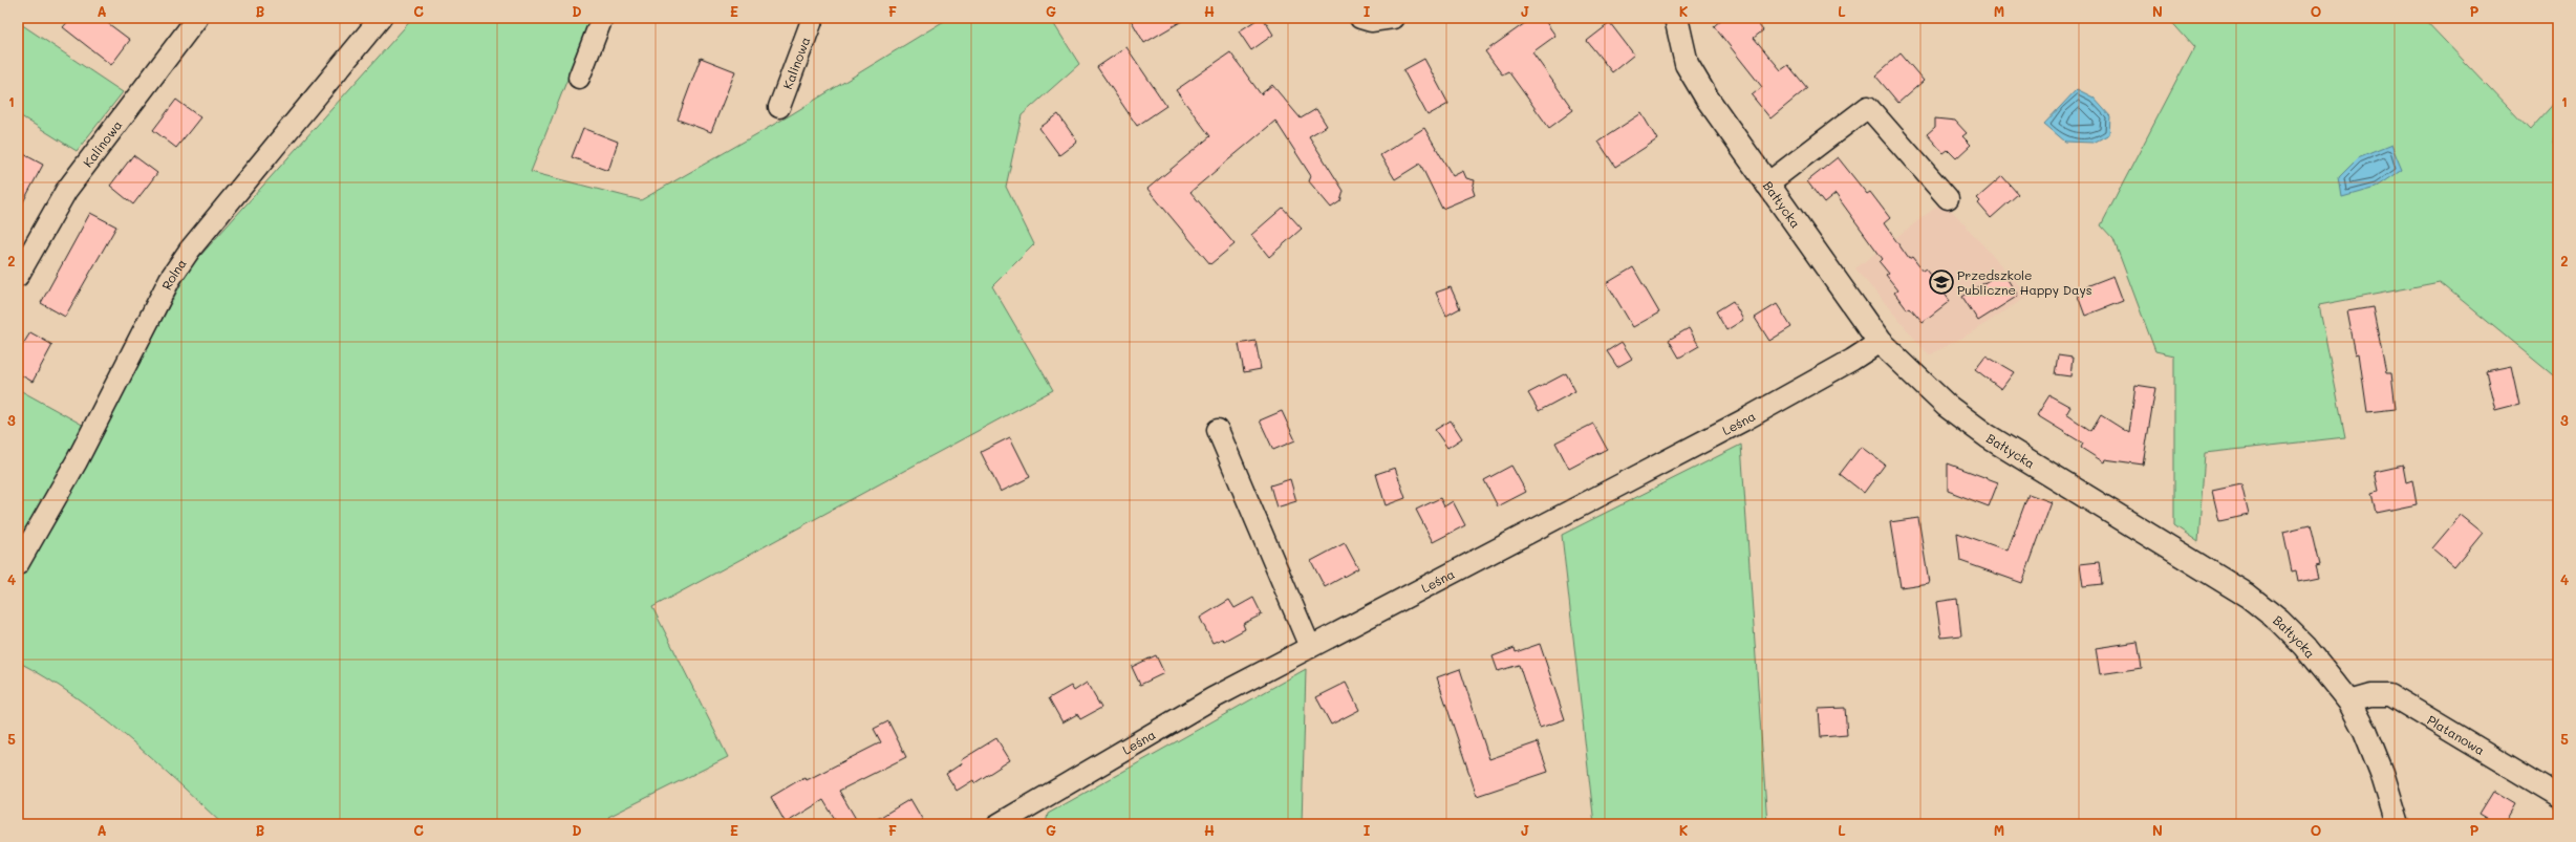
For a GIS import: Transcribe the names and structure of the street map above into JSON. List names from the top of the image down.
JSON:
{
  "streets": {
    "street": [
      "Kalinowa",
      "Bałtycka",
      "Rolna",
      "Leśna",
      "Platanowa"
    ]
  },
  "crossings": [
    ["Bałtycka", "Leśna"],
    ["Bałtycka", "Platanowa"]
  ],
  "places": {
    "school or university": ["Przedszkole Publiczne Happy Days"]
  },
  "grid": {
    "columns": [
      "A",
      "B",
      "C",
      "D",
      "E",
      "F",
      "G",
      "H",
      "I",
      "J",
      "K",
      "L",
      "M",
      "N",
      "O",
      "P"
    ],
    "rows": [
      "1",
      "2",
      "3",
      "4",
      "5"
    ]
  }
}
